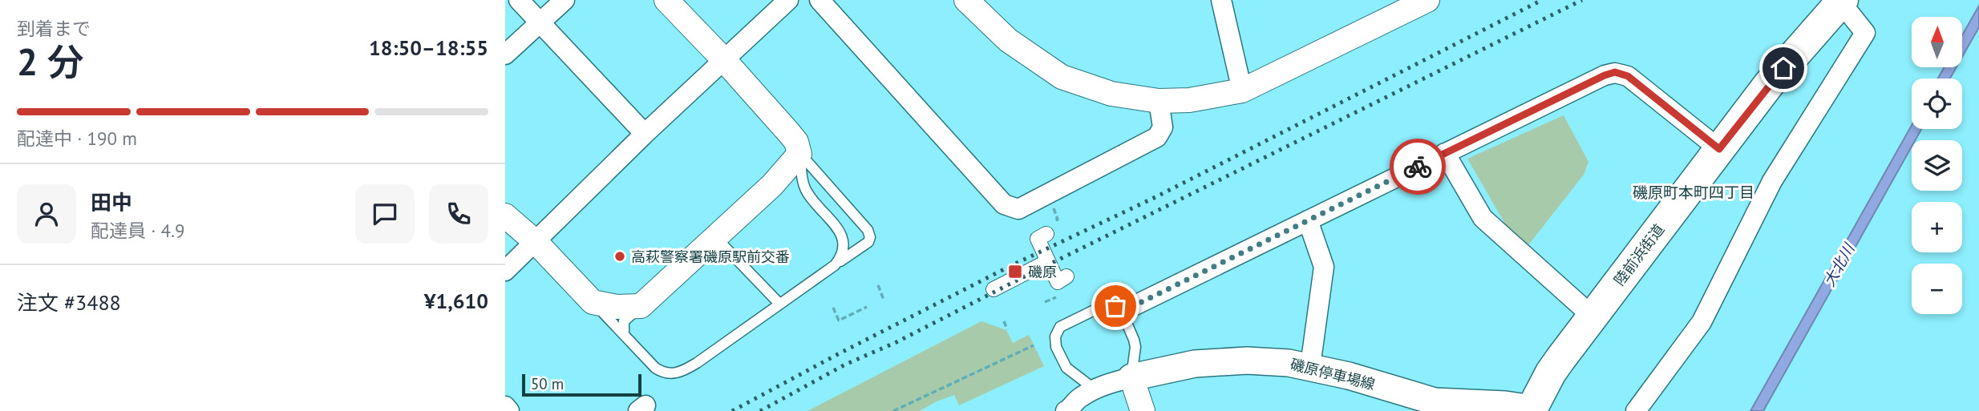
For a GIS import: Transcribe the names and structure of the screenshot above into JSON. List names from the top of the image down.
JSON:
{
  "streets": {
    "highway": ["陸前浜街道"],
    "main road": ["磯原停車場線"]
  },
  "crossings": [
    ["陸前浜街道", "磯原停車場線"]
  ],
  "districts": ["磯原町本町四丁目"],
  "water": ["大北川"],
  "places": {
    "other": ["高萩警察署磯原駅前交番"],
    "transit": ["磯原"]
  },
  "scale_bar": "50 m",
  "north": "top",
  "page": {
    "heading": ["2 分", "到着まで", "18:50–18:55"],
    "panel": [
      "田中",
      "配達員 · 4.9",
      "注文 #3488",
      "¥1,610"
    ],
    "map_buttons": ["+", "−"],
    "bar": "配達中 · 190 m",
    "scale": "50 m"
  }
}
